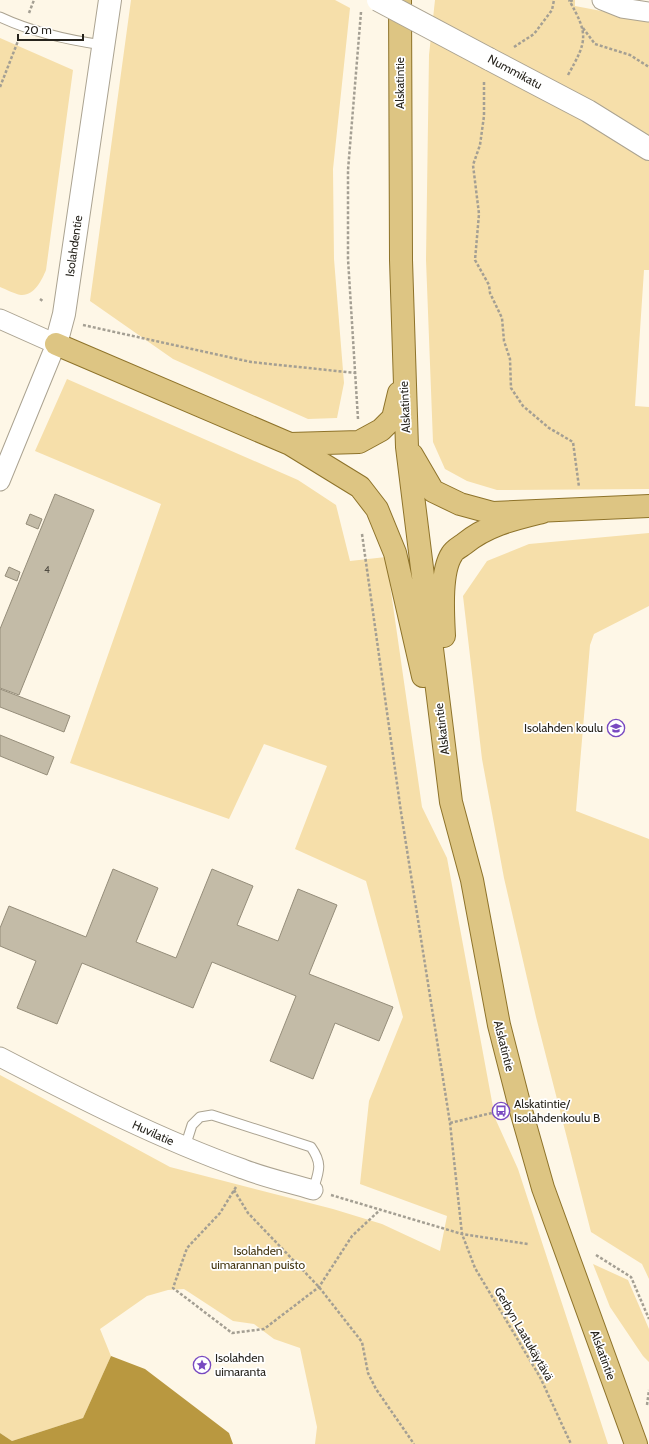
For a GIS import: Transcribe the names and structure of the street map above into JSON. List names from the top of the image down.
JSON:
{
  "streets": {
    "main road": ["Alskatintie"],
    "street": ["Nummikatu", "Isolahdentie", "Huvilatie"],
    "path": ["Gerbyn Laatukäytävä"]
  },
  "parks": ["Isolahden uimarannan puisto"],
  "places": {
    "school or university": ["Isolahden koulu"],
    "bus stop": ["Alskatintie/ Isolahdenkoulu B"],
    "place": ["Isolahden uimaranta"]
  },
  "house_numbers": ["4"],
  "scale_bar": "20 m"
}
